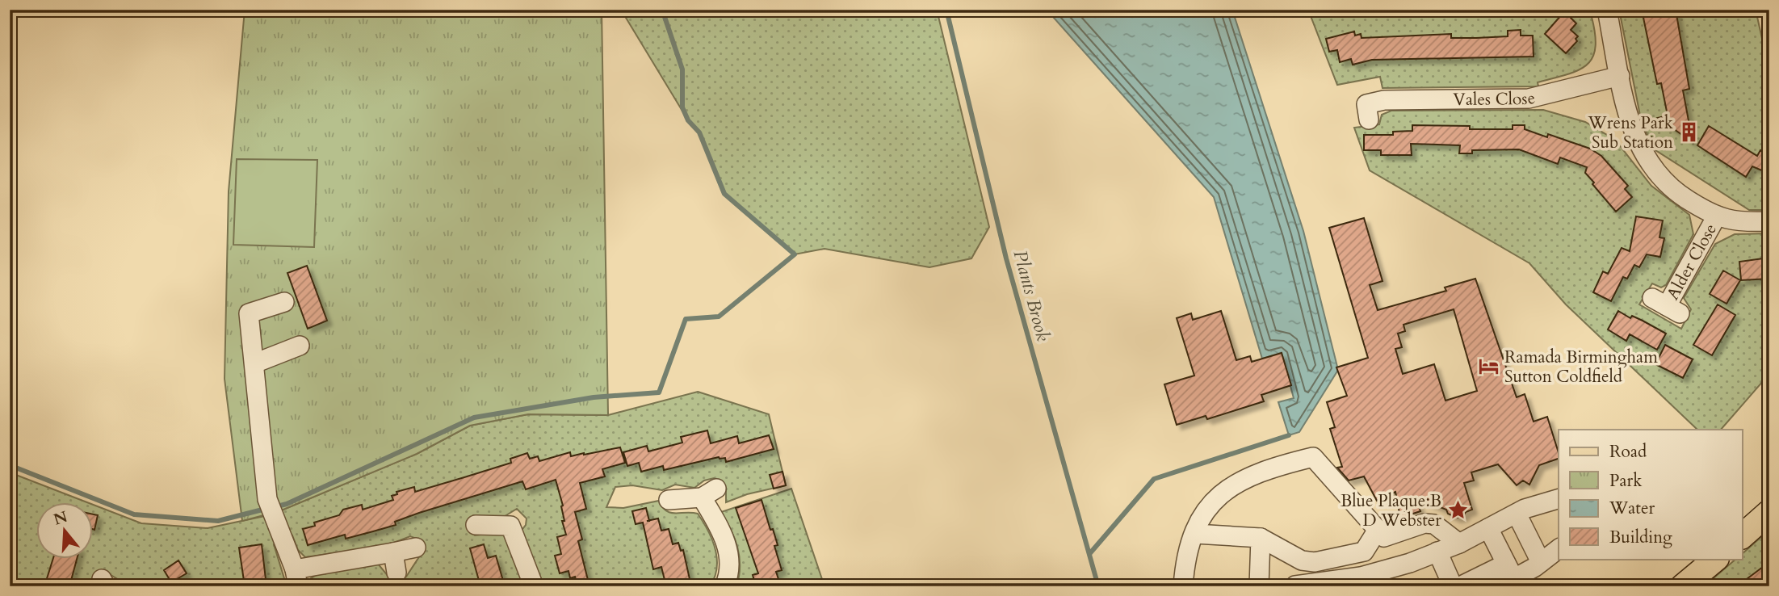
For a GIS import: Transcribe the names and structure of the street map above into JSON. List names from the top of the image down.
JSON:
{
  "streets": {
    "street": ["Vales Close", "Alder Close"]
  },
  "water": ["Plants Brook"],
  "places": {
    "building": ["Wrens Park Sub Station"],
    "hotel": ["Ramada Birmingham Sutton Coldfield"],
    "place": ["Blue Plaque:B D Webster"]
  },
  "legend": [
    "Road",
    "Park",
    "Water",
    "Building"
  ],
  "north": "top"
}
